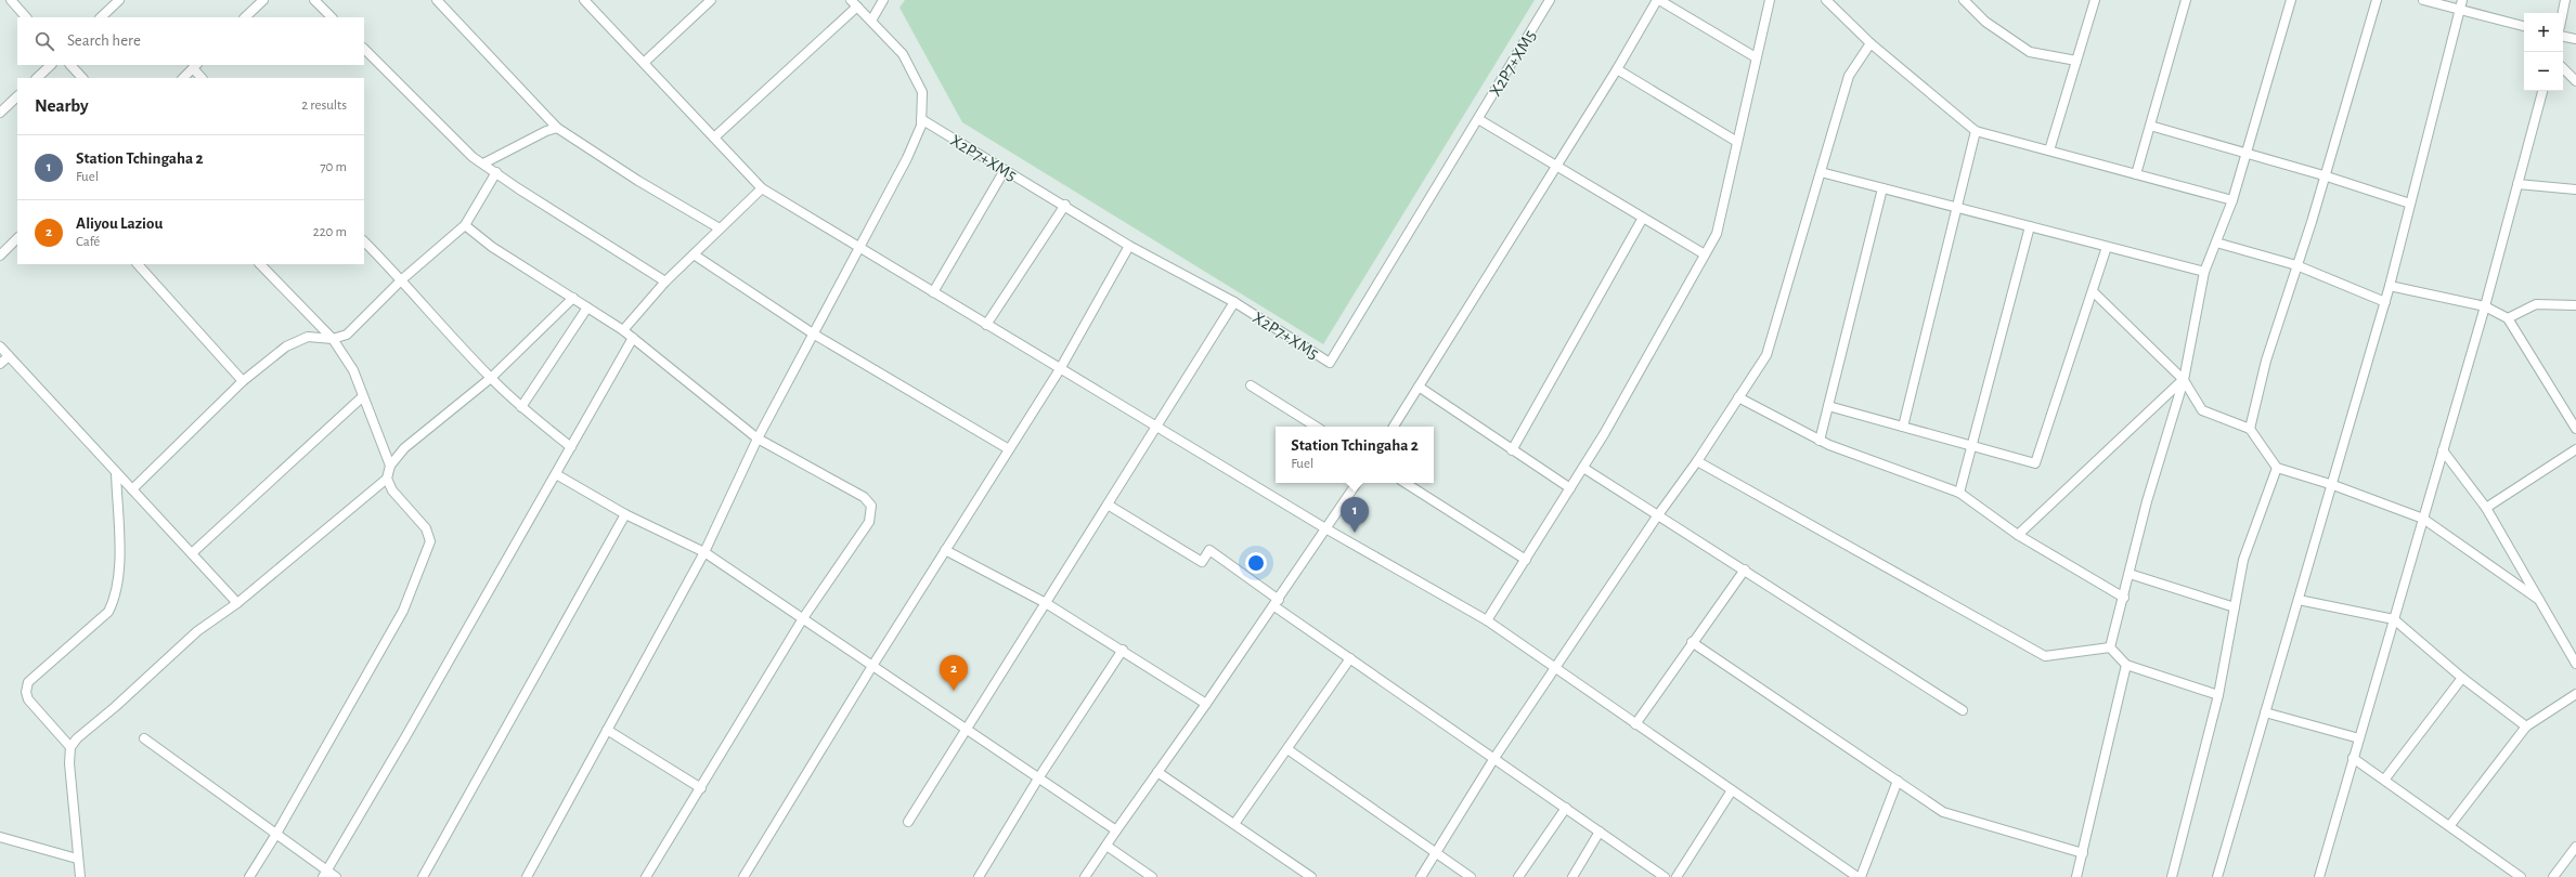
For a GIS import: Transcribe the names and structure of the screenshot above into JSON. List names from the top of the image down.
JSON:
{
  "streets": {
    "street": ["X2P7+XM5"]
  },
  "page": {
    "map_buttons": ["+", "−"],
    "search": "Search here",
    "heading": ["Nearby", "2 results"],
    "list": [
      {
        "mark": "1",
        "name": "Station Tchingaha 2",
        "note": "Fuel",
        "value": "70 m"
      },
      {
        "mark": "2",
        "name": "Aliyou Laziou",
        "note": "Café",
        "value": "220 m"
      }
    ],
    "popup": ["Station Tchingaha 2", "Fuel"],
    "pins": ["1", "2"]
  }
}
